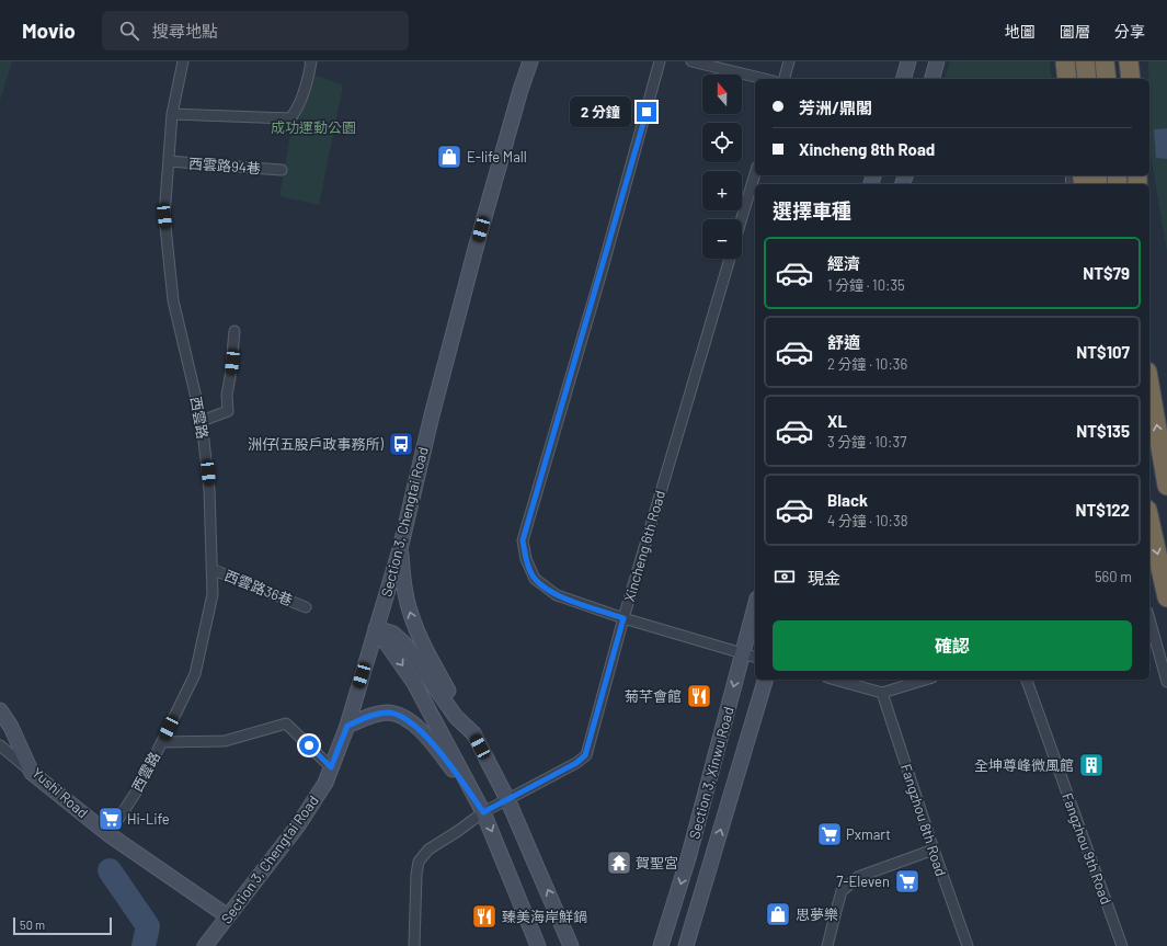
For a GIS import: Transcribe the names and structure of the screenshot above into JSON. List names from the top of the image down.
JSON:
{
  "streets": {
    "main road": ["Section 3, Chengtai Road", "Section 3, Xinwu Road", "Yushi Road"],
    "street": [
      "西雲路94巷",
      "西雲路",
      "Xincheng 6th Road",
      "西雲路36巷",
      "Fangzhou 8th Road",
      "Fangzhou 9th Road"
    ]
  },
  "crossings": [
    ["西雲路94巷", "西雲路"],
    ["西雲路", "西雲路36巷"],
    ["西雲路", "Yushi Road"],
    ["Section 3, Chengtai Road", "Yushi Road"]
  ],
  "parks": ["成功運動公園"],
  "places": {
    "shop": ["E-life Mall", "思夢樂"],
    "bus stop": ["洲仔(五股戶政事務所)"],
    "restaurant": ["菊芊會館", "臻美海岸鮮鍋"],
    "building": ["全坤尊峰微風館"],
    "supermarket": ["Hi-Life", "Pxmart", "7-Eleven"],
    "temple": ["賀聖宮"]
  },
  "scale_bar": "50 m",
  "north": "top",
  "page": {
    "header": "Movio",
    "search": "搜尋地點",
    "nav": ["地圖", "圖層", "分享"],
    "map_buttons": ["+", "−"],
    "banner": ["芳洲/鼎閣", "Xincheng 8th Road"],
    "bubble": "2 分鐘",
    "heading": "選擇車種",
    "list": [
      {
        "name": "經濟",
        "note": "1 分鐘 · 10:35",
        "value": "NT$79"
      },
      {
        "name": "舒適",
        "note": "2 分鐘 · 10:36",
        "value": "NT$107"
      },
      {
        "name": "XL",
        "note": "3 分鐘 · 10:37",
        "value": "NT$135"
      },
      {
        "name": "Black",
        "note": "4 分鐘 · 10:38",
        "value": "NT$122"
      }
    ],
    "pay": ["現金", "560 m"],
    "buttons": "確認",
    "scale": "50 m"
  }
}
